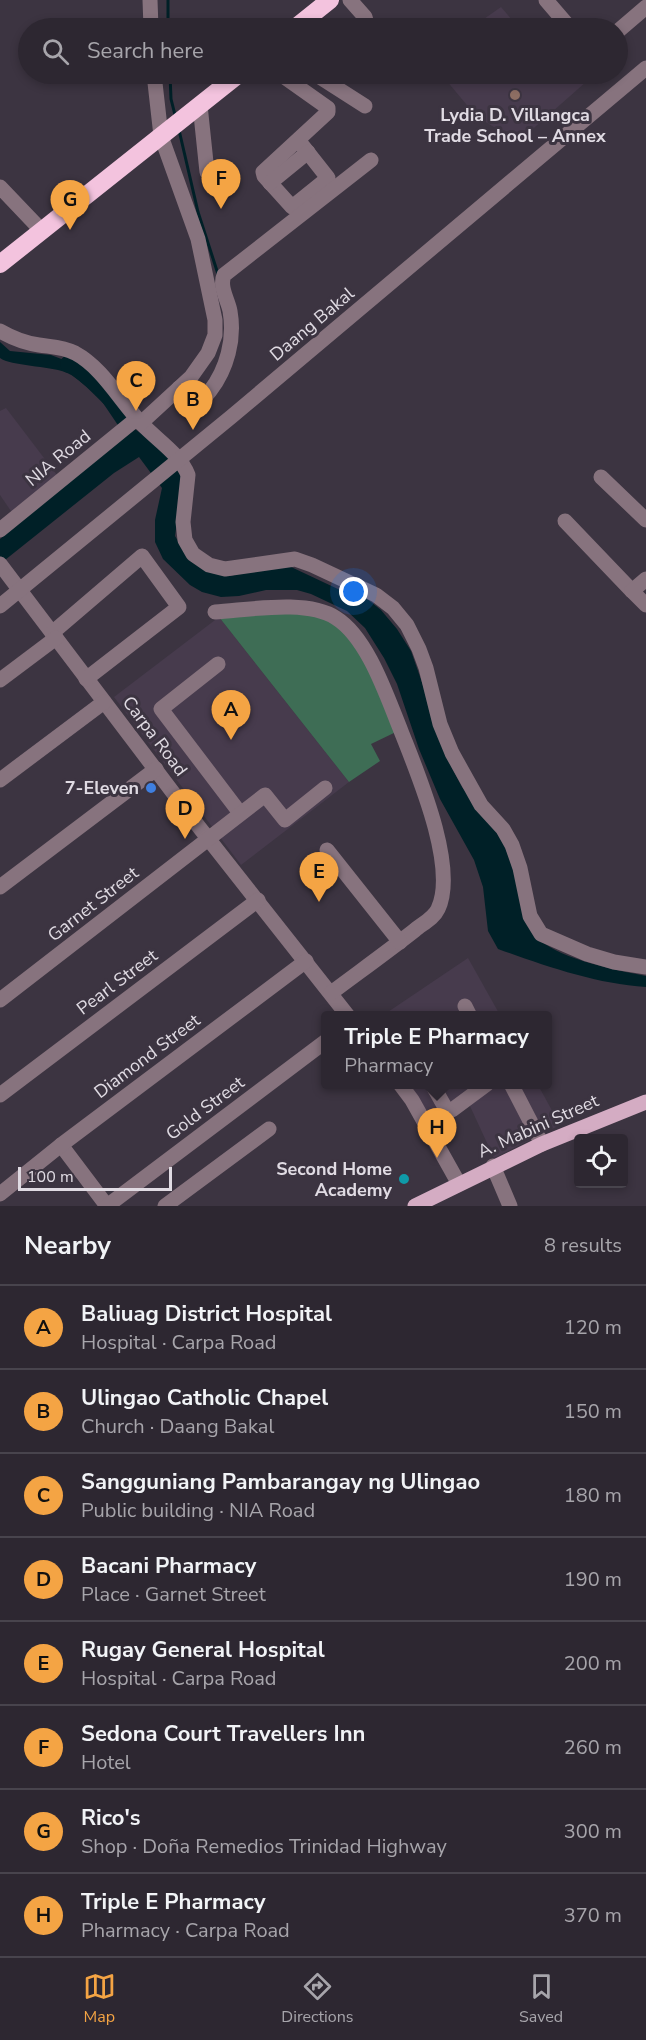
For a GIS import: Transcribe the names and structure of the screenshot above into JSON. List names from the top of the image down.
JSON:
{
  "streets": {
    "main road": ["A. Mabini Street"],
    "street": [
      "Daang Bakal",
      "NIA Road",
      "Carpa Road",
      "Garnet Street",
      "Pearl Street",
      "Diamond Street",
      "Gold Street"
    ]
  },
  "crossings": [
    ["Daang Bakal", "Carpa Road"],
    ["Carpa Road", "Garnet Street"],
    ["Carpa Road", "Pearl Street"],
    ["Carpa Road", "Diamond Street"],
    ["Diamond Street", "Gold Street"]
  ],
  "places": ["Lydia D. Villangca Trade School – Annex", "7-Eleven", "Second Home Academy"],
  "scale_bar": "100 m",
  "page": {
    "search": "Search here",
    "pins": [
      "F",
      "G",
      "C",
      "B",
      "A",
      "D",
      "E",
      "H"
    ],
    "popup": ["Triple E Pharmacy", "Pharmacy"],
    "scale": "100 m",
    "heading": ["Nearby", "8 results"],
    "list": [
      {
        "mark": "A",
        "name": "Baliuag District Hospital",
        "note": "Hospital · Carpa Road",
        "value": "120 m"
      },
      {
        "mark": "B",
        "name": "Ulingao Catholic Chapel",
        "note": "Church · Daang Bakal",
        "value": "150 m"
      },
      {
        "mark": "C",
        "name": "Sangguniang Pambarangay ng Ulingao",
        "note": "Public building · NIA Road",
        "value": "180 m"
      },
      {
        "mark": "D",
        "name": "Bacani Pharmacy",
        "note": "Place · Garnet Street",
        "value": "190 m"
      },
      {
        "mark": "E",
        "name": "Rugay General Hospital",
        "note": "Hospital · Carpa Road",
        "value": "200 m"
      },
      {
        "mark": "F",
        "name": "Sedona Court Travellers Inn",
        "note": "Hotel",
        "value": "260 m"
      },
      {
        "mark": "G",
        "name": "Rico's",
        "note": "Shop · Doña Remedios Trinidad Highway",
        "value": "300 m"
      },
      {
        "mark": "H",
        "name": "Triple E Pharmacy",
        "note": "Pharmacy · Carpa Road",
        "value": "370 m"
      }
    ],
    "nav": ["Map", "Directions", "Saved"]
  }
}
